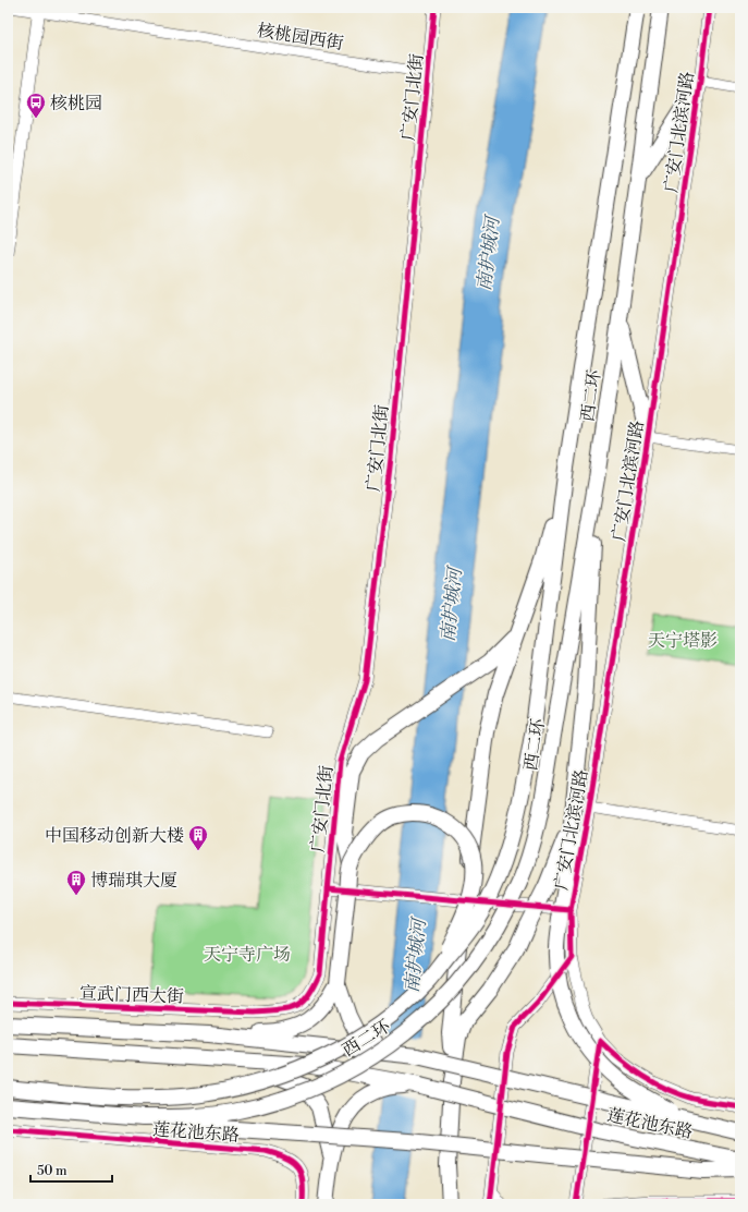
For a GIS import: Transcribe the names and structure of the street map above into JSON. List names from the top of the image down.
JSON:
{
  "streets": {
    "highway": ["西二环", "宣武门西大街", "莲花池东路"],
    "street": ["核桃园西街", "广安门北街", "广安门北滨河路"]
  },
  "crossings": [
    ["核桃园西街", "广安门北街"],
    ["广安门北街", "宣武门西大街"],
    ["宣武门西大街", "莲花池东路"]
  ],
  "water": ["南护城河"],
  "parks": ["天宁塔影", "天宁寺广场"],
  "places": {
    "bus stop": ["核桃园"],
    "building": ["中国移动创新大楼", "博瑞琪大厦"]
  },
  "scale_bar": "50 m"
}
